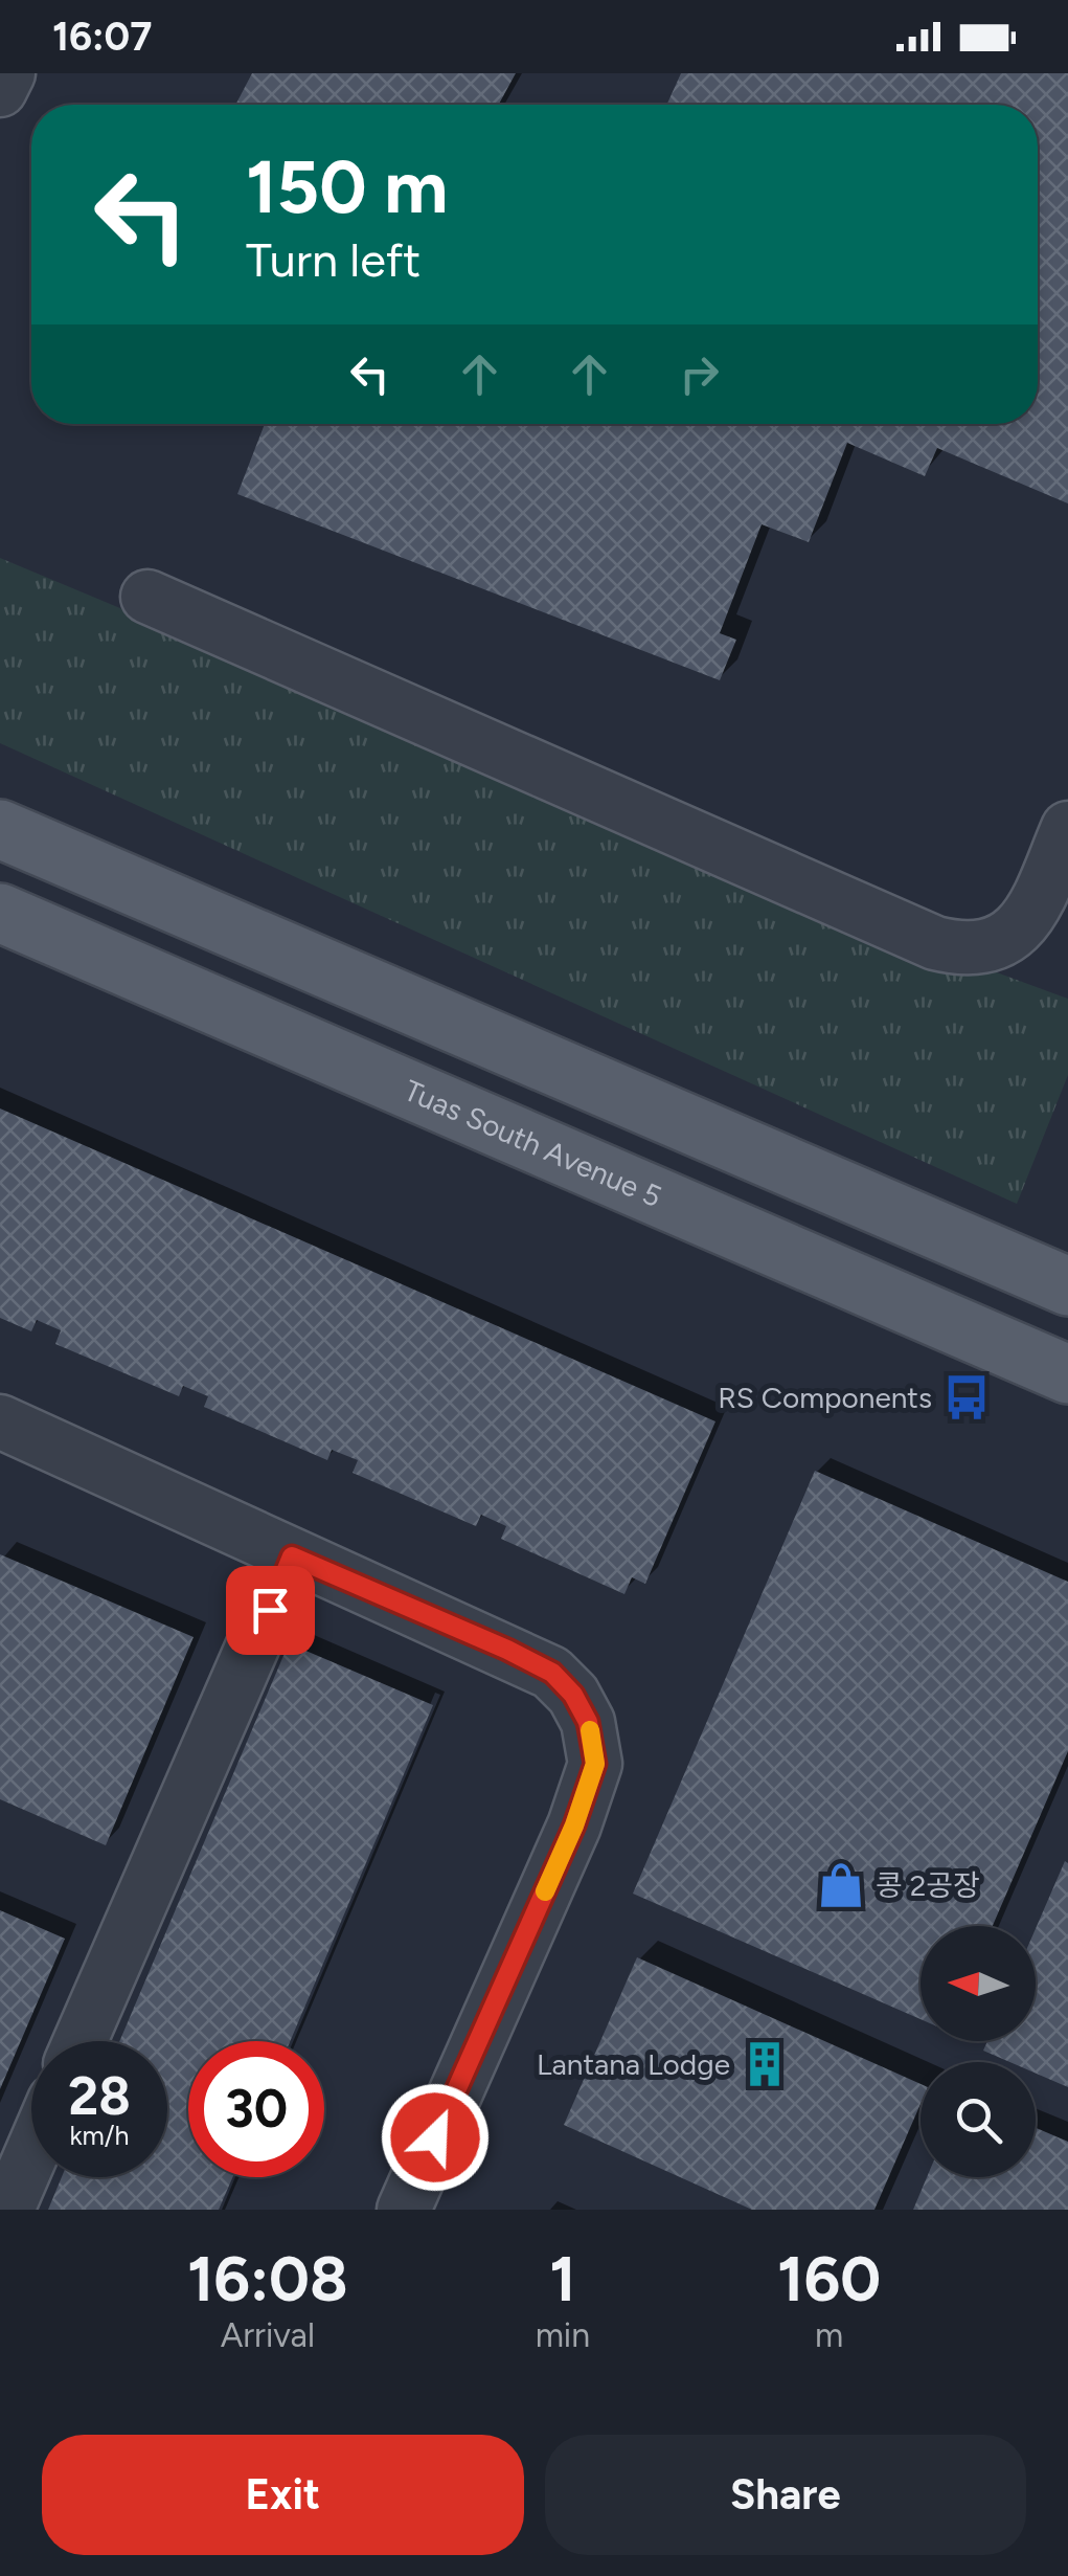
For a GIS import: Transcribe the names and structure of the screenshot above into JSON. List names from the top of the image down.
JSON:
{
  "streets": {
    "main road": ["Tuas South Avenue 5"]
  },
  "places": {
    "bus stop": ["RS Components"],
    "shop": ["콩 2공장"],
    "building": ["Lantana Lodge"]
  },
  "north": "left",
  "page": {
    "status": "16:07",
    "turn": ["150 m", "Turn left"],
    "speed": "28 km/h",
    "limit": "30",
    "eta": [
      "16:08",
      "Arrival",
      "1",
      "min",
      "160",
      "m"
    ],
    "buttons": ["Exit", "Share"]
  }
}
